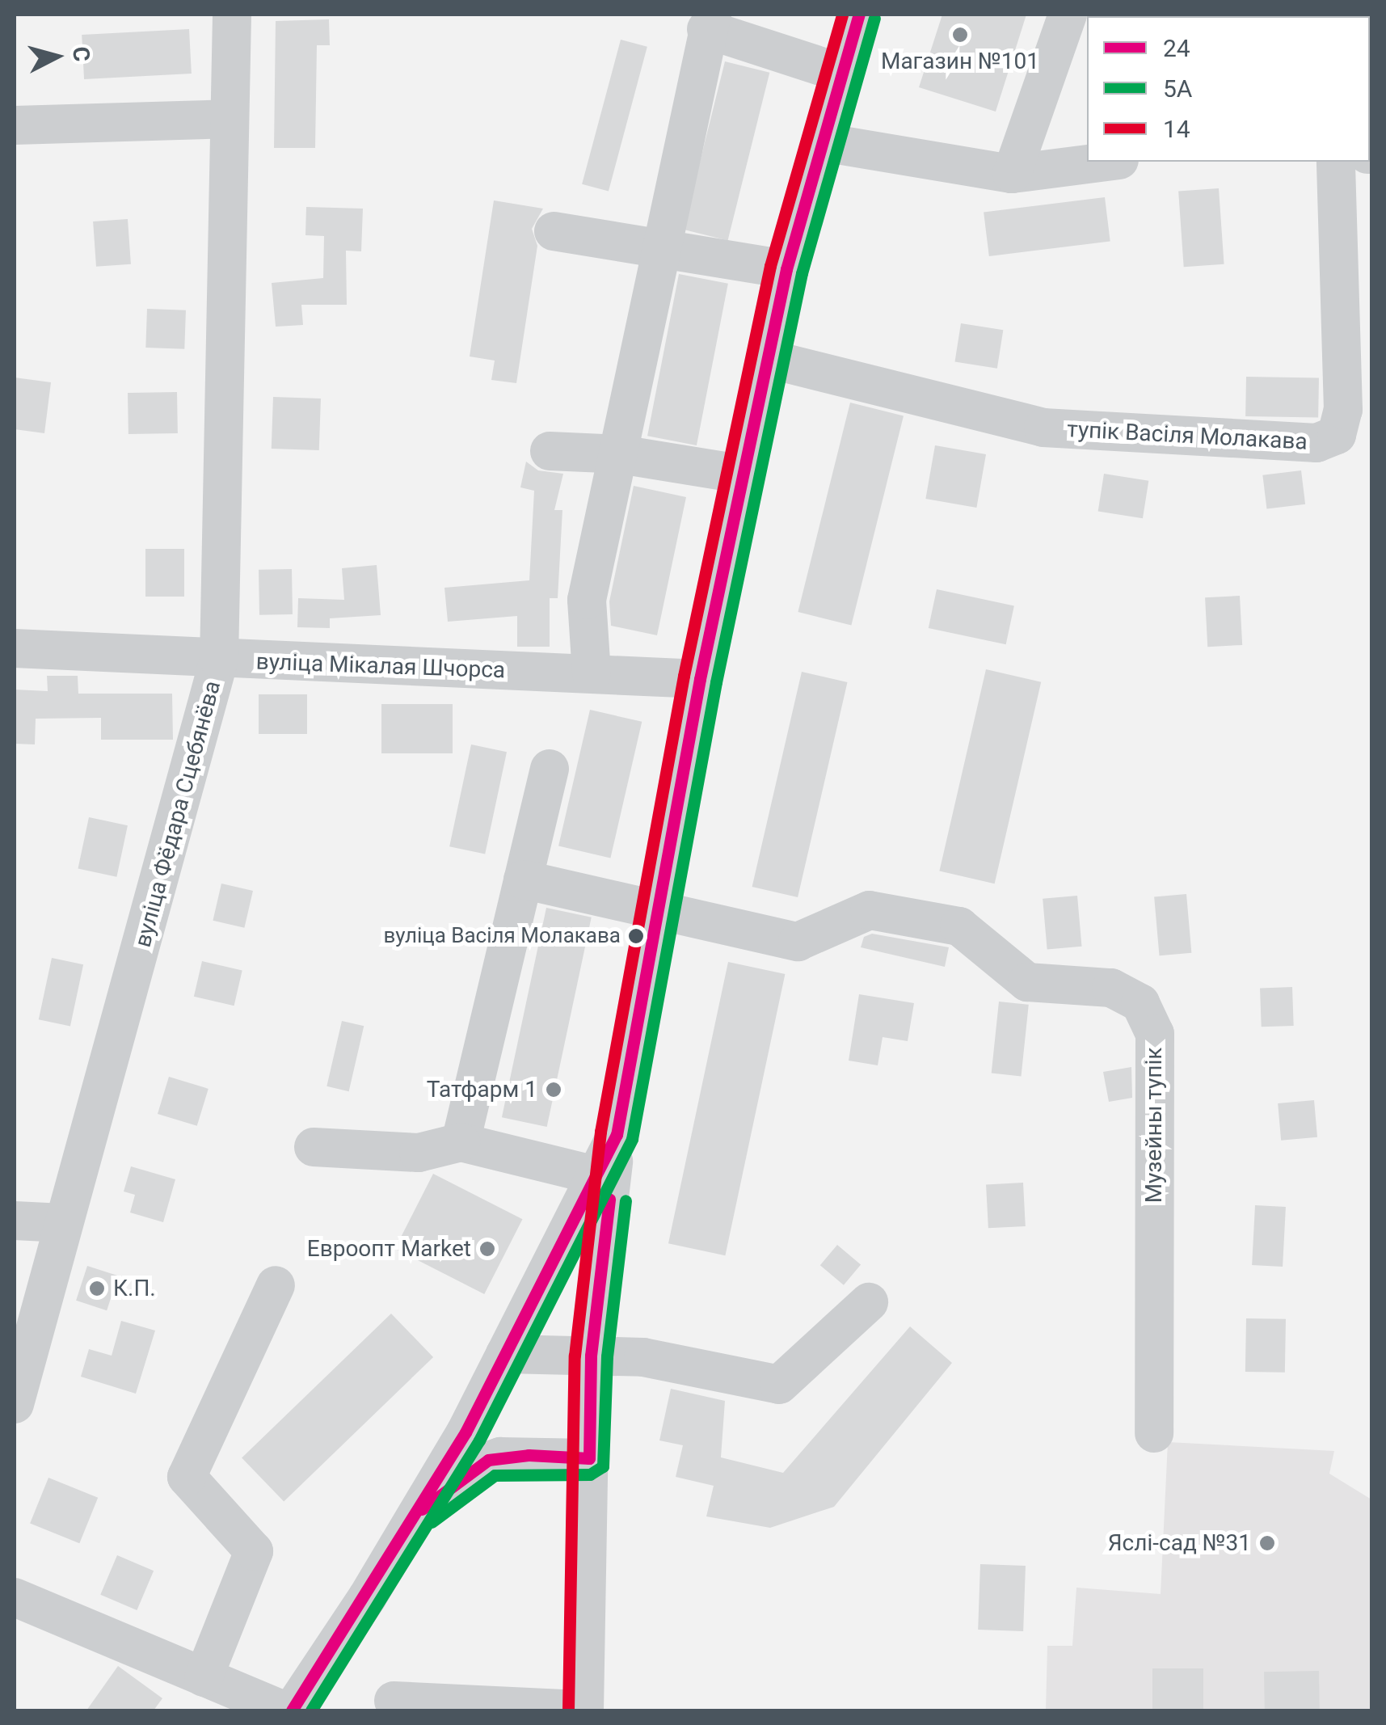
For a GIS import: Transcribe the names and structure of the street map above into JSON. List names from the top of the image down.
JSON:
{
  "streets": {
    "street": [
      "тупік Васіля Молакава",
      "вуліца Мікалая Шчорса",
      "вуліца Фёдара Сцебянёва",
      "Музейны тупік"
    ]
  },
  "crossings": [
    ["вуліца Мікалая Шчорса", "вуліца Фёдара Сцебянёва"]
  ],
  "places": [
    "Магазин №101",
    "вуліца Васіля Молакава",
    "Татфарм 1",
    "Евроопт Market",
    "К.П.",
    "Яслі-сад №31"
  ],
  "lines": ["transit line 24", "transit line 14", "transit line 5А"],
  "legend": ["24", "5А", "14"],
  "north": "right"
}
